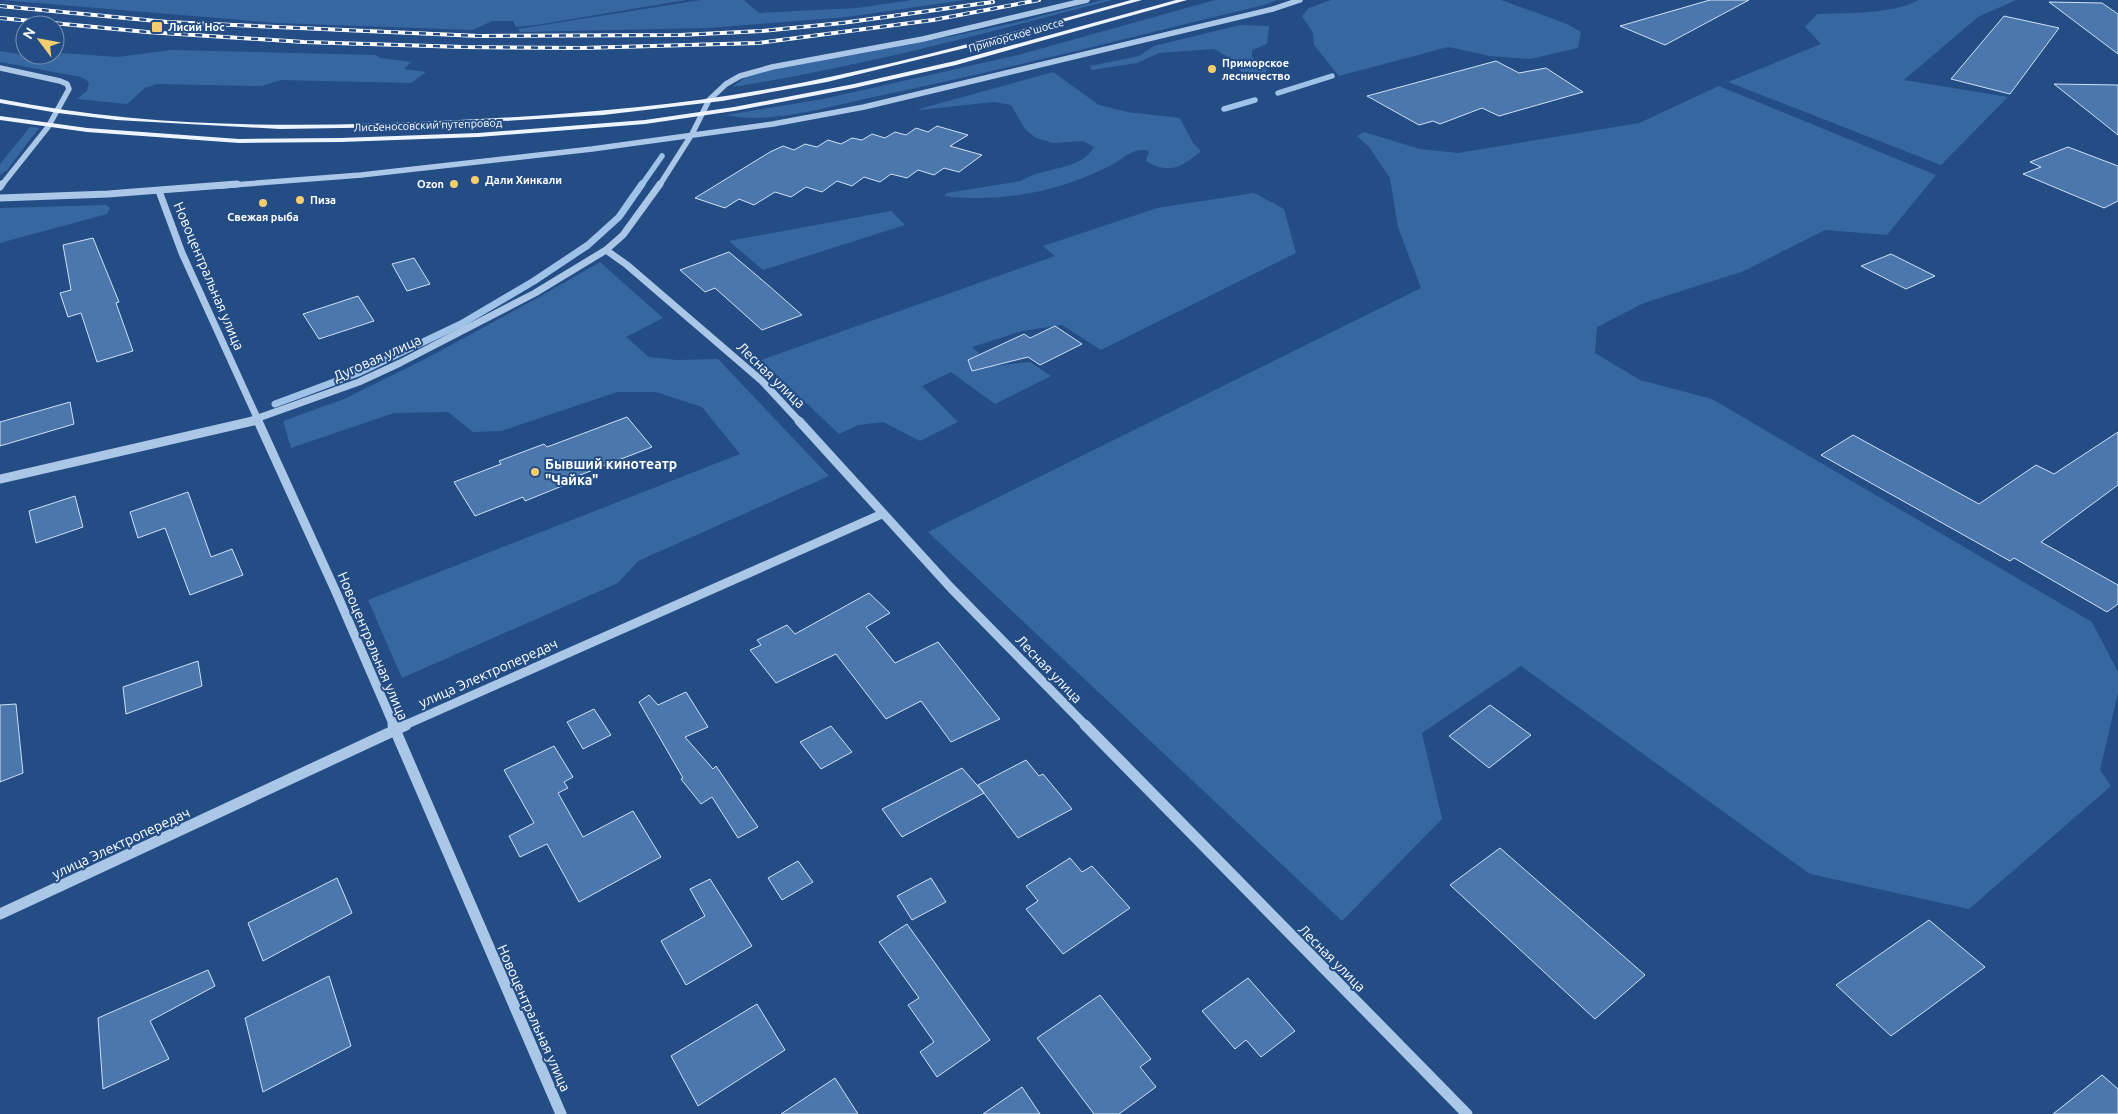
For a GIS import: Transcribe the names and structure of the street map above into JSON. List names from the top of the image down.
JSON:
{
  "streets": {
    "main road": ["Приморское шоссе", "Лисьеносовский путепровод"],
    "street": [
      "Новоцентральная улица",
      "Дуговая улица",
      "Лесная улица",
      "улица Электропередач"
    ]
  },
  "crossings": [
    ["Приморское шоссе", "Лисьеносовский путепровод"],
    ["Новоцентральная улица", "Дуговая улица"],
    ["Новоцентральная улица", "улица Электропередач"],
    ["Дуговая улица", "Лесная улица"],
    ["Лесная улица", "улица Электропередач"]
  ],
  "places": {
    "transit": ["Лисий Нос"],
    "other": [
      "Приморское лесничество",
      "Дали Хинкали",
      "Ozon",
      "Пиза",
      "Свежая рыба",
      "Бывший кинотеатр \"Чайка\""
    ]
  },
  "north": "top left"
}
